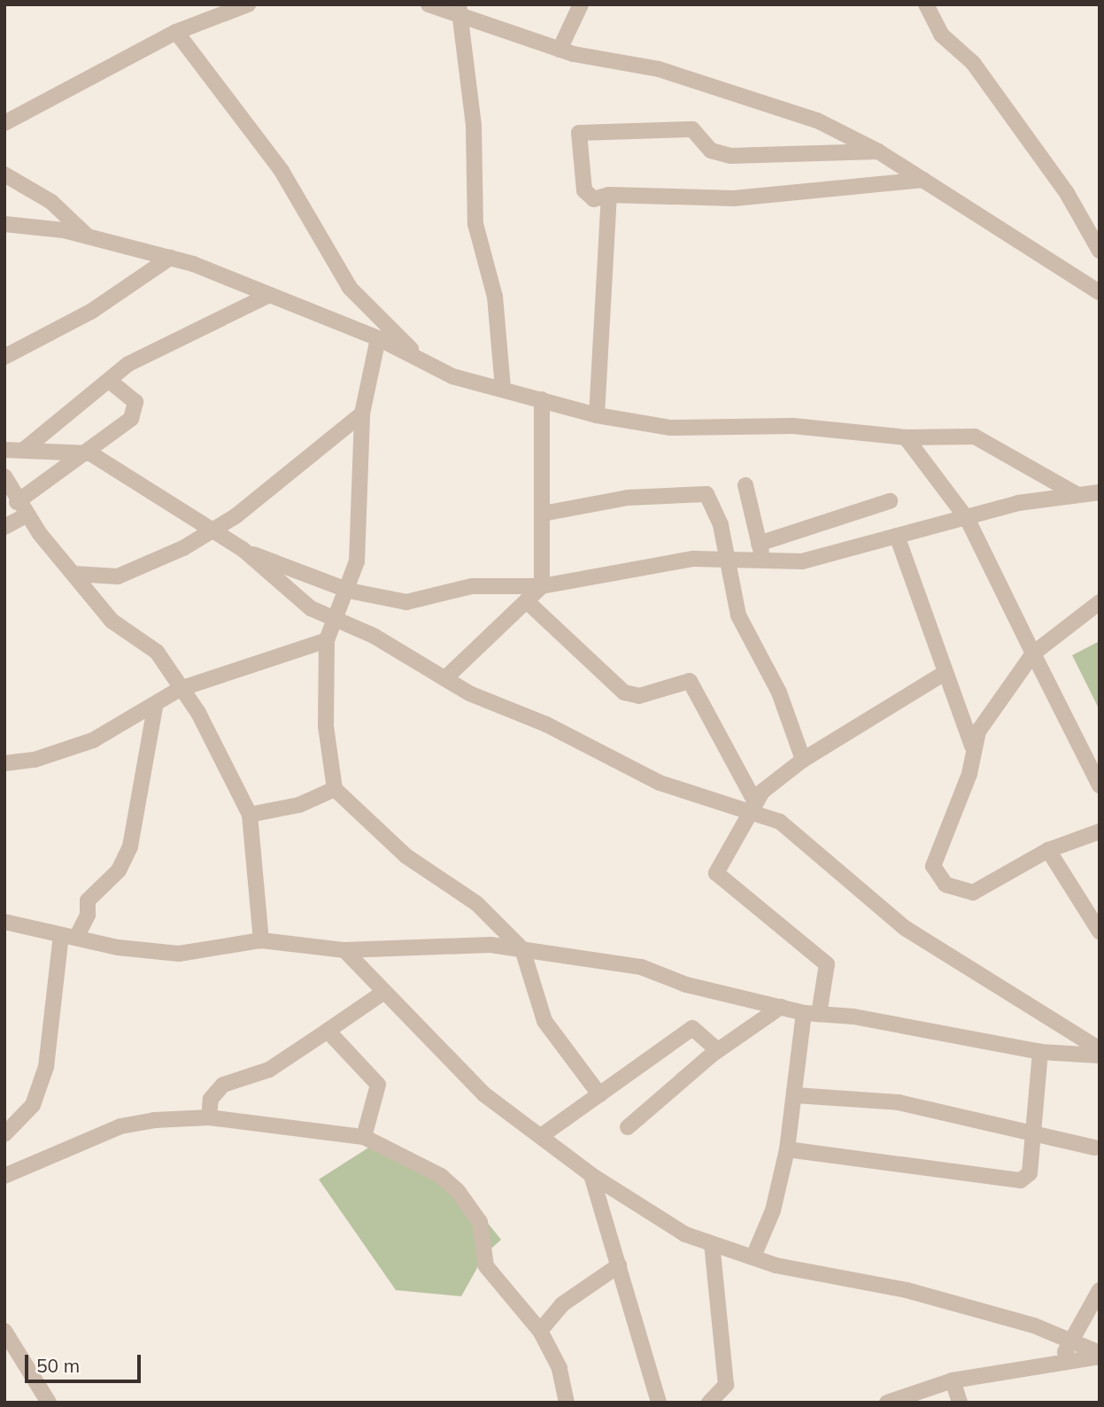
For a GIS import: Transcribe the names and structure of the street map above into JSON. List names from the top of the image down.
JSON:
{
  "scale_bar": "50 m"
}
